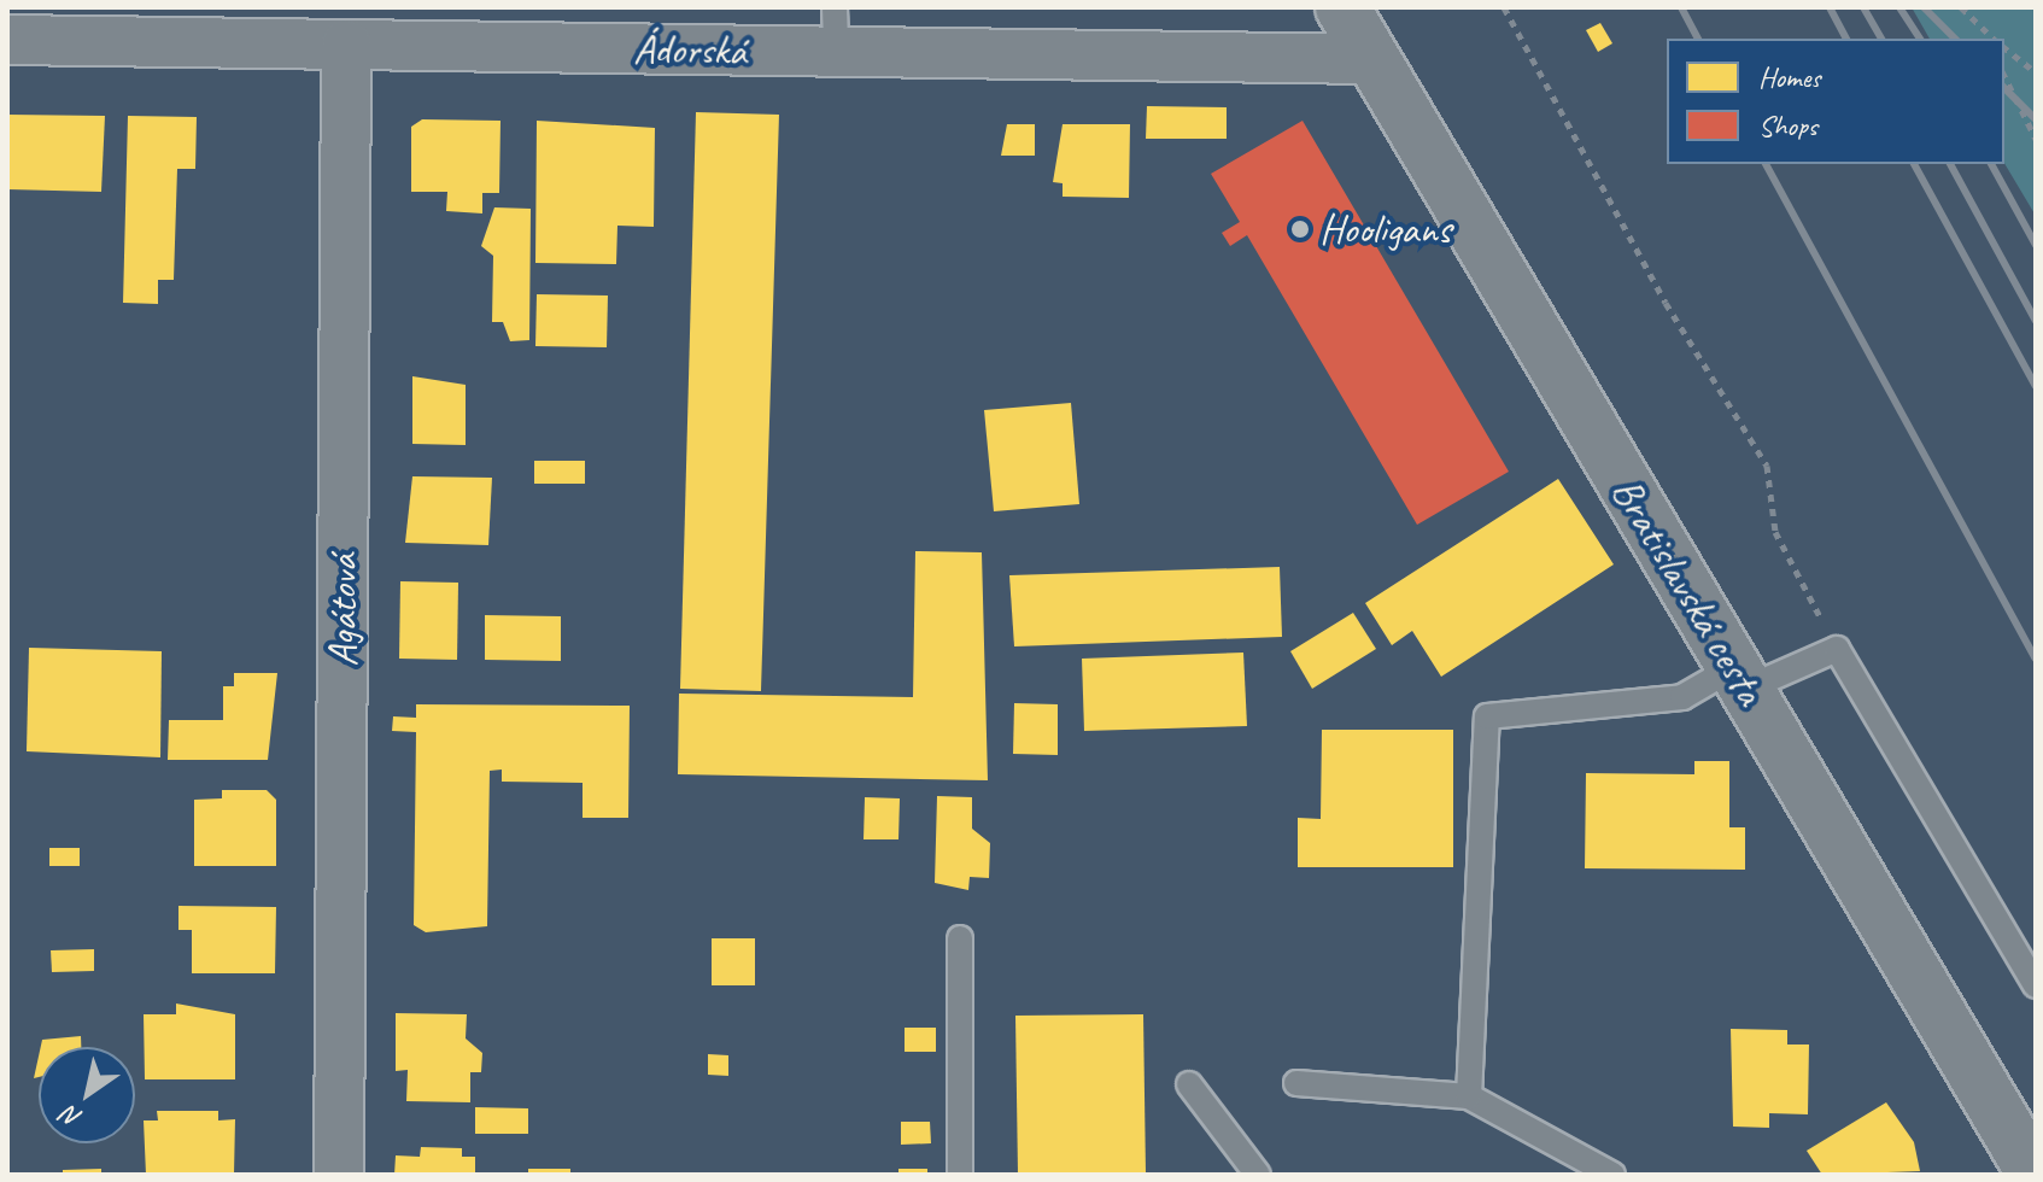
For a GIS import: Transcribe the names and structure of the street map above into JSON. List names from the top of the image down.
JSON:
{
  "streets": {
    "street": ["Ádorská", "Bratislavská cesta", "Agátová"]
  },
  "crossings": [
    ["Ádorská", "Bratislavská cesta"],
    ["Ádorská", "Agátová"]
  ],
  "places": ["Hooligans"],
  "legend": ["Homes", "Shops"],
  "north": "bottom left"
}
